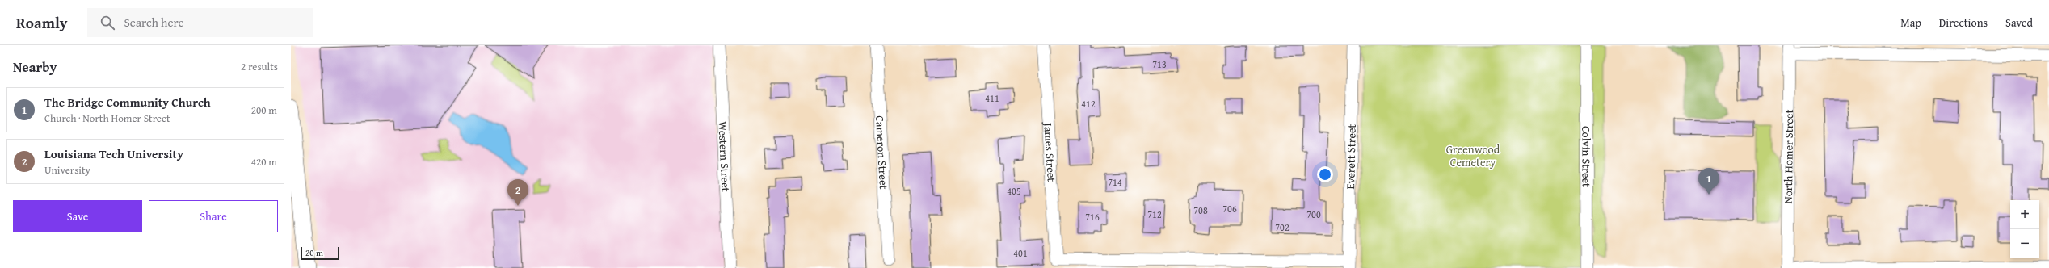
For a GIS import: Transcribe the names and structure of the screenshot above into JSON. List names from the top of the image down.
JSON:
{
  "streets": {
    "street": [
      "Cameron Street",
      "James Street",
      "Western Street",
      "Everett Street",
      "Colvin Street",
      "North Homer Street"
    ]
  },
  "crossings": [
    ["James Street", "Everett Street"]
  ],
  "parks": ["Greenwood Cemetery"],
  "house_numbers": [
    "713",
    "411",
    "412",
    "714",
    "405",
    "706",
    "708",
    "712",
    "700",
    "716",
    "702",
    "401"
  ],
  "scale_bar": "20 m",
  "page": {
    "header": "Roamly",
    "search": "Search here",
    "nav": ["Map", "Directions", "Saved"],
    "heading": ["Nearby", "2 results"],
    "list": [
      {
        "mark": "1",
        "name": "The Bridge Community Church",
        "note": "Church · North Homer Street",
        "value": "200 m"
      },
      {
        "mark": "2",
        "name": "Louisiana Tech University",
        "note": "University",
        "value": "420 m"
      }
    ],
    "pins": ["1", "2"],
    "buttons": ["Save", "Share"],
    "map_buttons": ["+", "−"],
    "scale": "20 m"
  }
}
